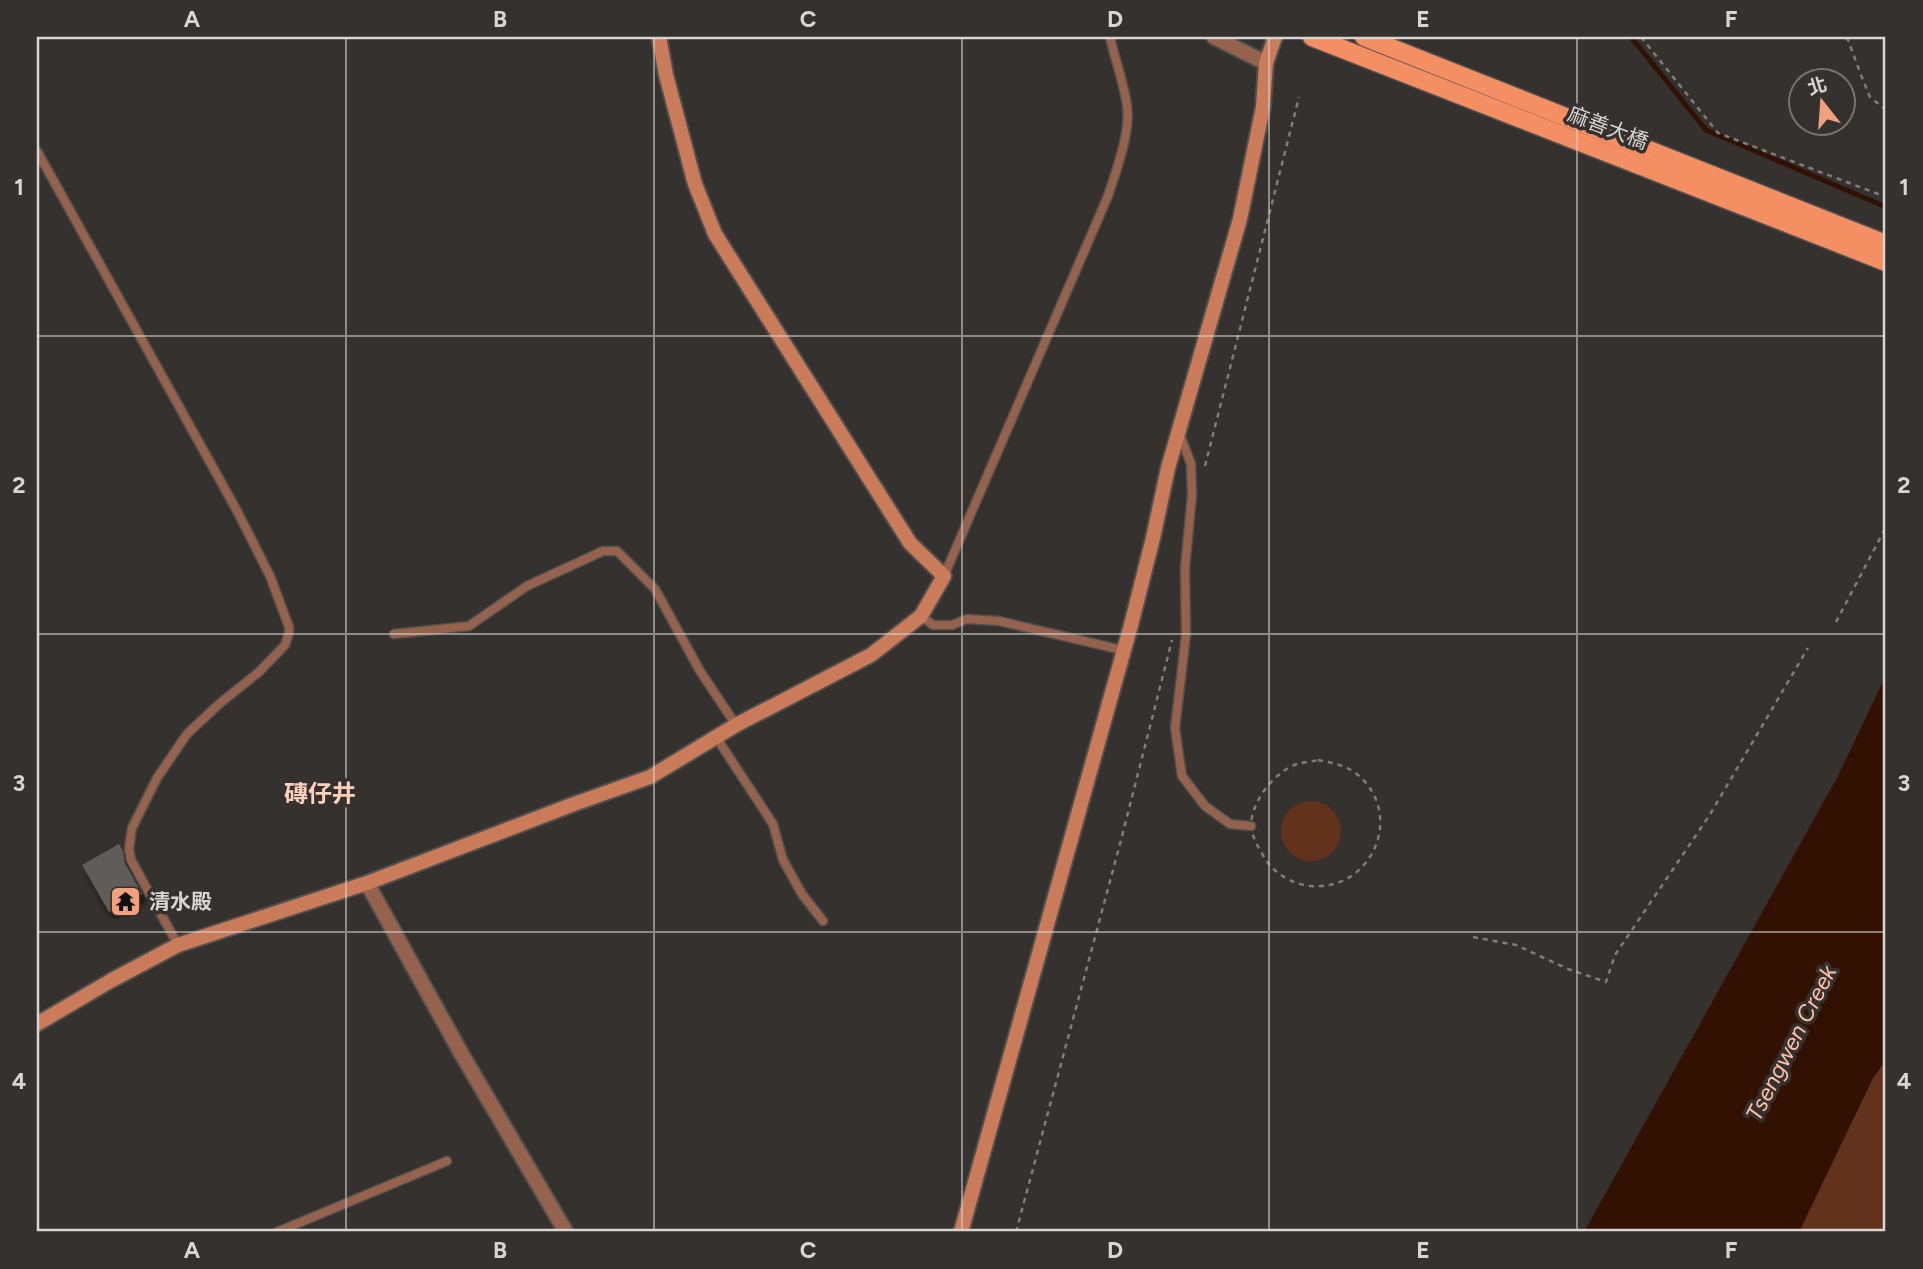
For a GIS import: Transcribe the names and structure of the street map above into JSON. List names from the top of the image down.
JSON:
{
  "streets": {
    "main road": ["麻善大橋"]
  },
  "districts": ["磚仔井"],
  "water": ["Tsengwen Creek"],
  "places": {
    "temple": ["清水殿"]
  },
  "north": "top",
  "grid": {
    "columns": [
      "A",
      "B",
      "C",
      "D",
      "E",
      "F"
    ],
    "rows": [
      "1",
      "2",
      "3",
      "4"
    ]
  }
}
